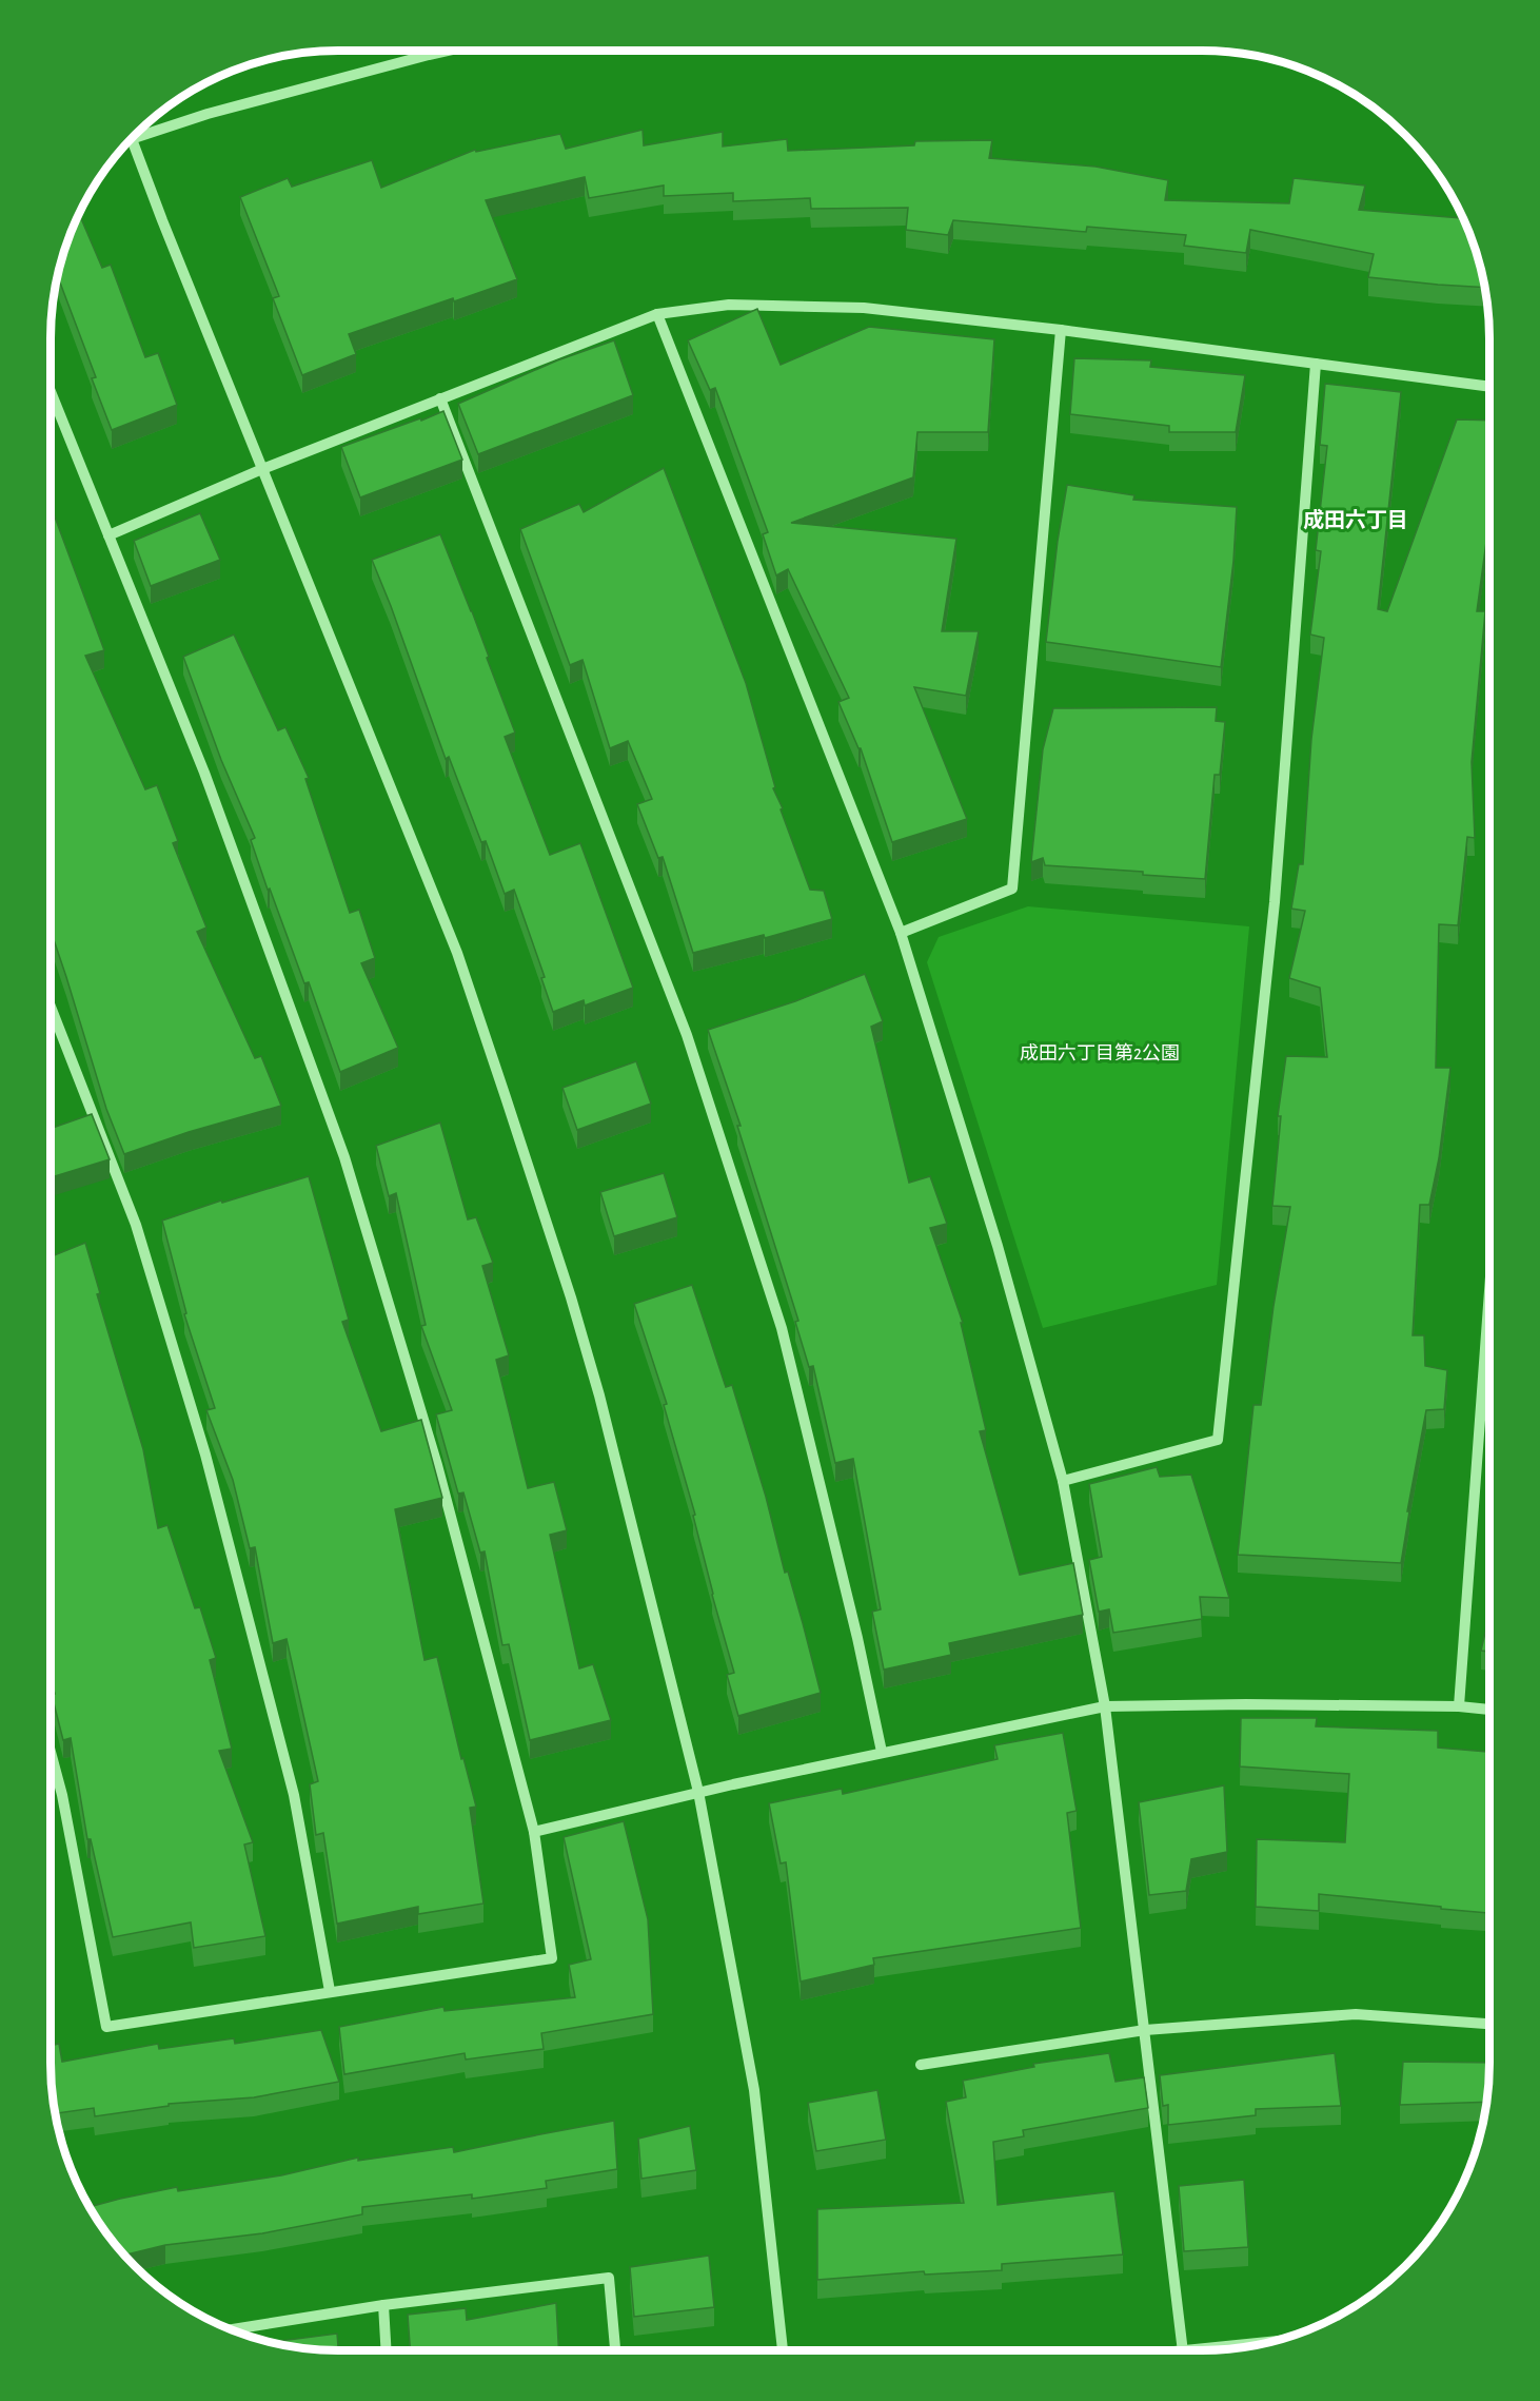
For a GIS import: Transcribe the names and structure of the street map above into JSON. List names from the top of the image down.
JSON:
{
  "districts": ["成田六丁目"],
  "parks": ["成田六丁目第2公園"]
}
